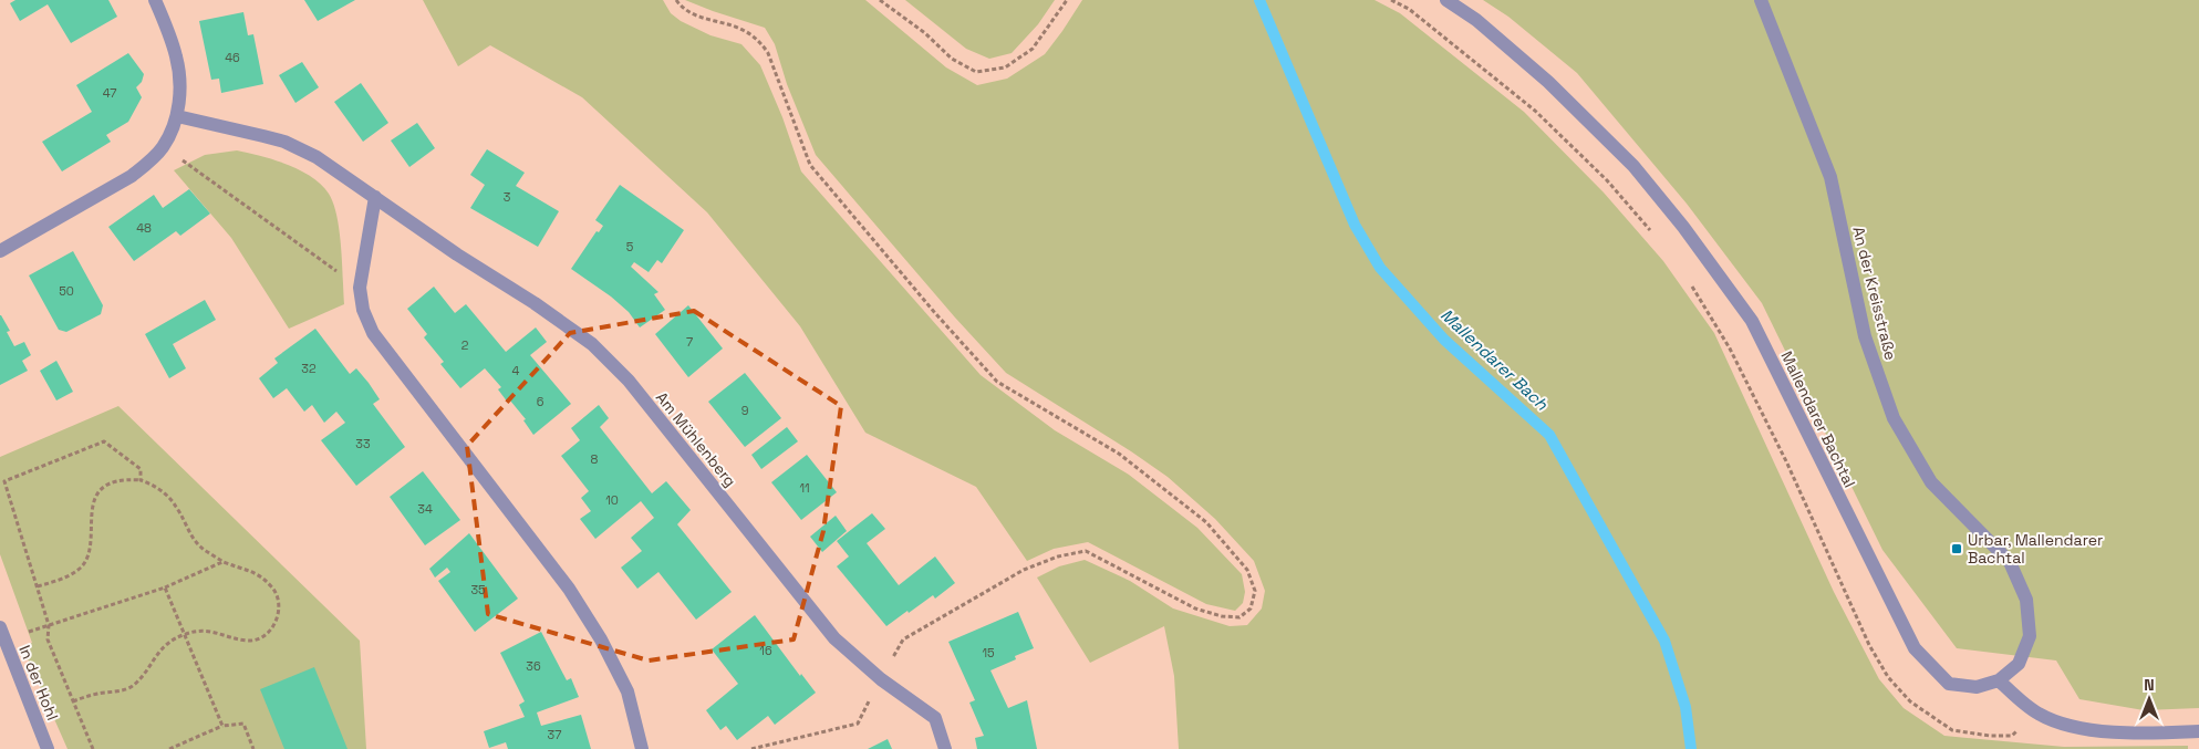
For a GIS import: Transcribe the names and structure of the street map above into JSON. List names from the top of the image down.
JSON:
{
  "streets": {
    "street": [
      "An der Kreisstraße",
      "Mallendarer Bachtal",
      "Am Mühlenberg",
      "In der Hohl"
    ]
  },
  "crossings": [
    ["An der Kreisstraße", "Mallendarer Bachtal"]
  ],
  "water": ["Mallendarer Bach"],
  "places": {
    "transit": ["Urbar, Mallendarer Bachtal"]
  },
  "house_numbers": [
    "46",
    "47",
    "3",
    "48",
    "5",
    "50",
    "7",
    "2",
    "32",
    "4",
    "6",
    "9",
    "33",
    "8",
    "11",
    "10",
    "34",
    "35",
    "16",
    "15",
    "36",
    "37"
  ],
  "north": "top"
}
